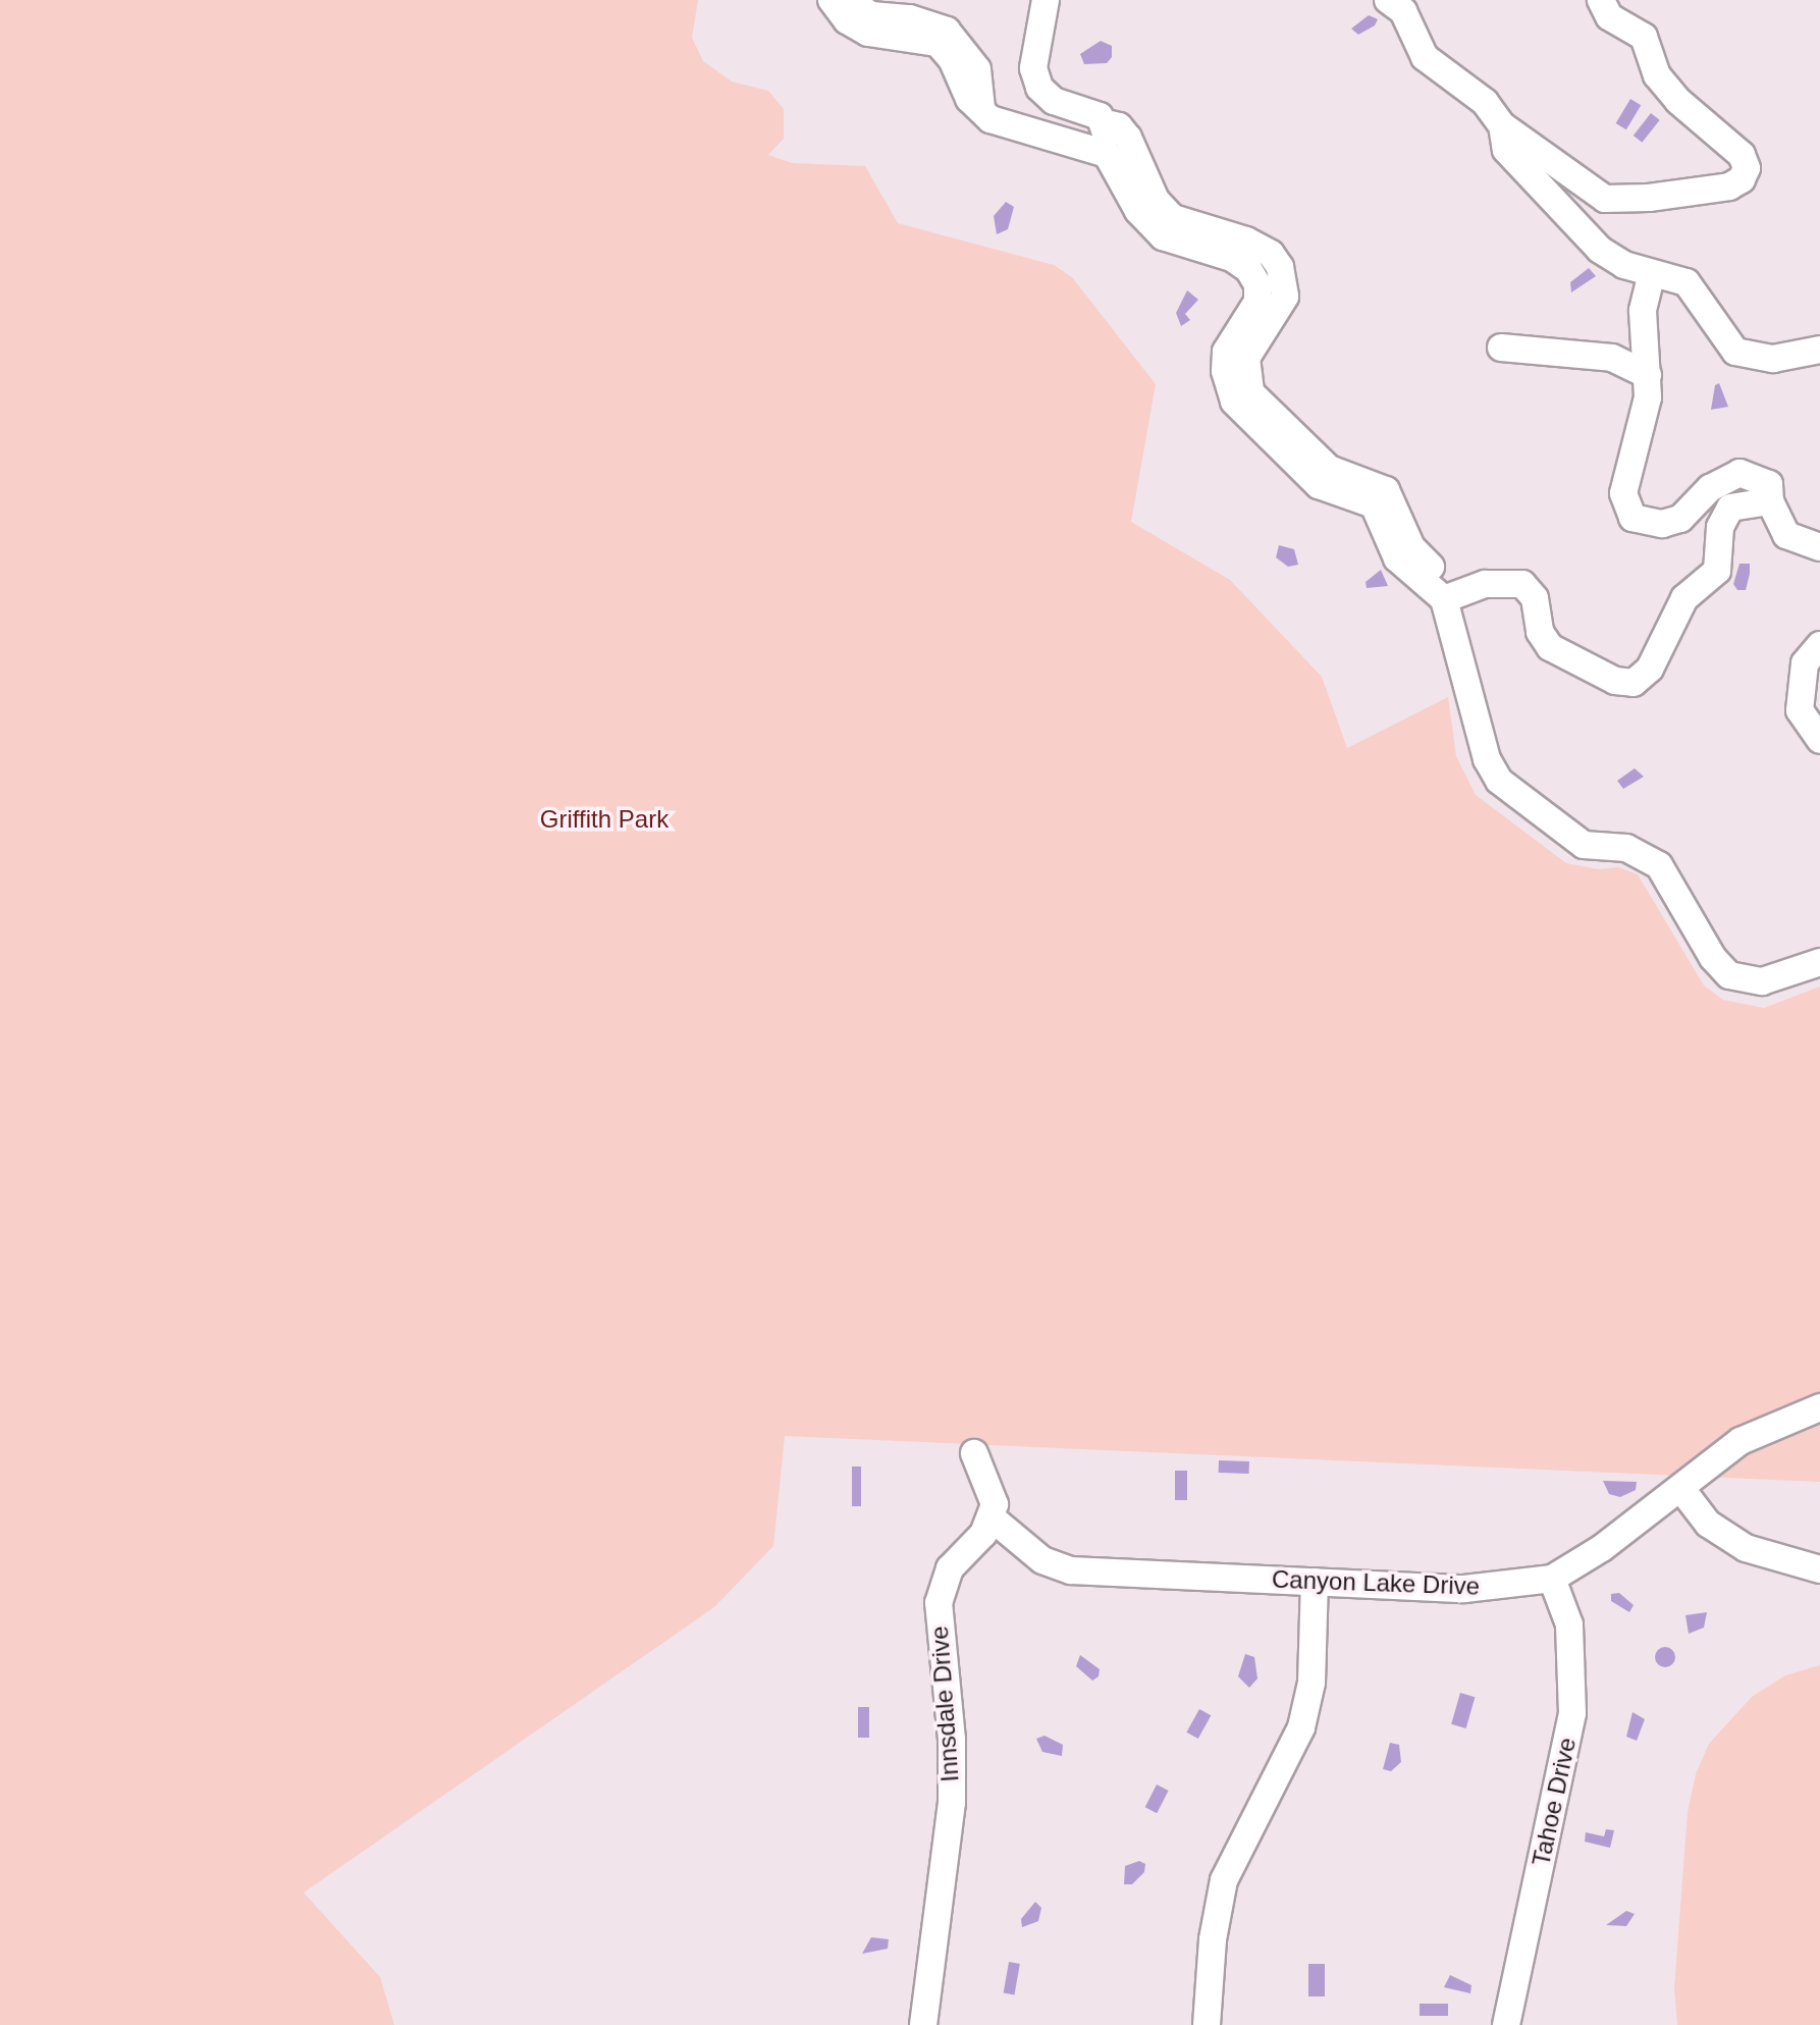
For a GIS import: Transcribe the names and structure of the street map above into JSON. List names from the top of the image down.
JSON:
{
  "streets": {
    "street": ["Canyon Lake Drive", "Innsdale Drive", "Tahoe Drive"]
  },
  "crossings": [
    ["Canyon Lake Drive", "Innsdale Drive"],
    ["Canyon Lake Drive", "Tahoe Drive"]
  ],
  "parks": ["Griffith Park"]
}
